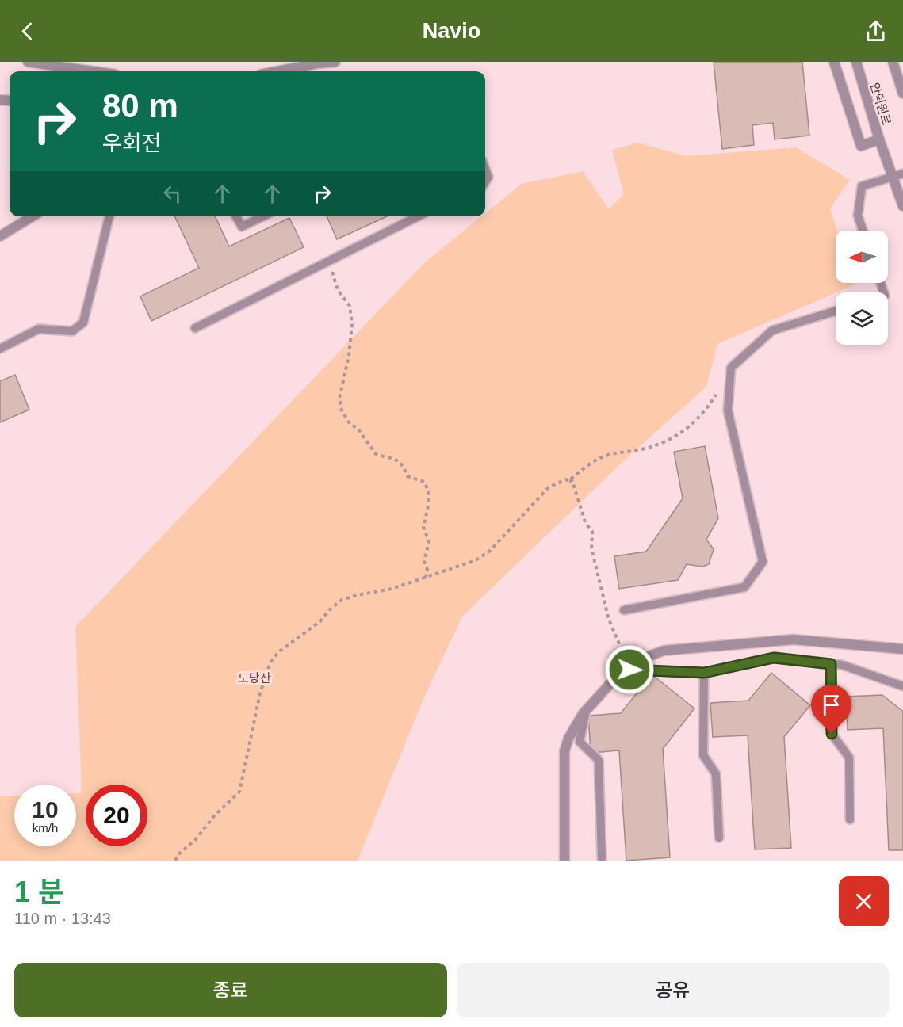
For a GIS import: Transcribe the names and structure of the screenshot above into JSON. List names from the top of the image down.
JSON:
{
  "streets": {
    "street": ["안덕원로"]
  },
  "parks": ["도당산"],
  "north": "left",
  "page": {
    "header": "Navio",
    "turn": ["80 m", "우회전"],
    "speed": "10 km/h",
    "limit": "20",
    "heading": ["1 분", "110 m · 13:43"],
    "buttons": ["종료", "공유"]
  }
}
